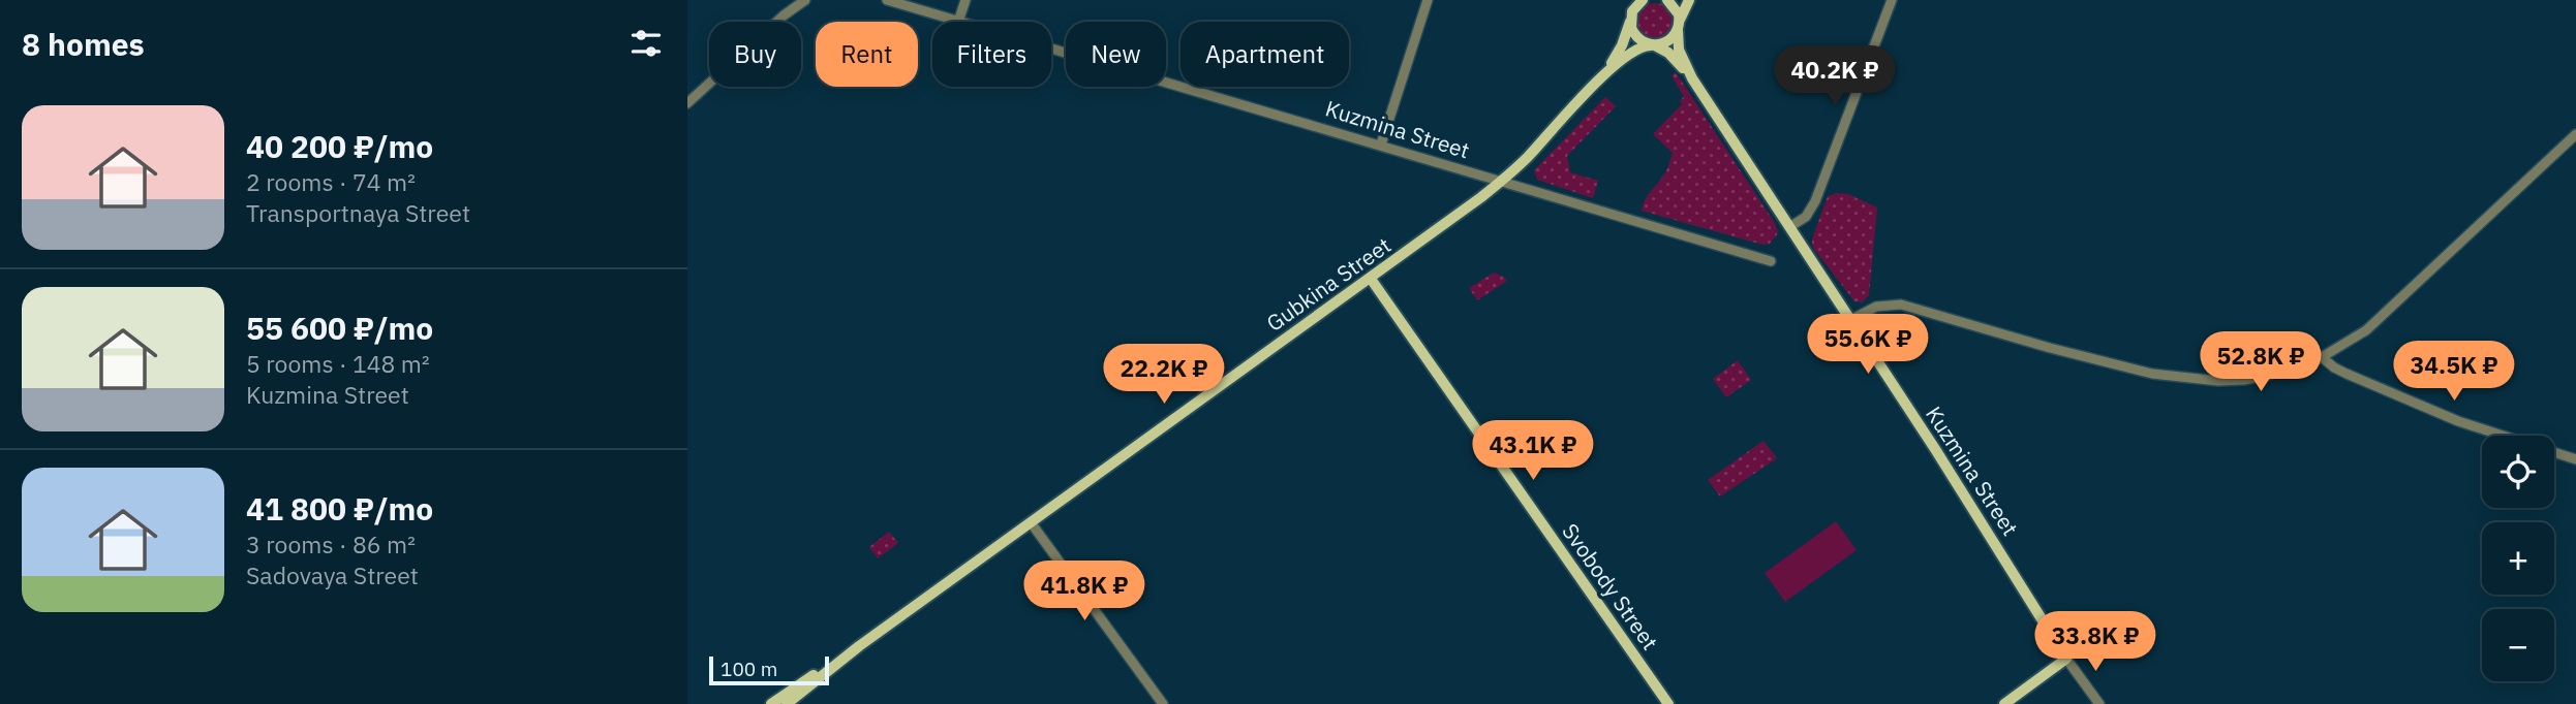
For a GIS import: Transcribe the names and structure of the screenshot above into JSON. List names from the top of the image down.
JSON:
{
  "streets": {
    "main road": ["Kuzmina Street", "Gubkina Street", "Svobody Street"]
  },
  "crossings": [
    ["Kuzmina Street", "Gubkina Street"],
    ["Gubkina Street", "Svobody Street"]
  ],
  "scale_bar": "100 m",
  "page": {
    "heading": "8 homes",
    "chip": [
      "Buy",
      "Rent",
      "Filters",
      "New",
      "Apartment"
    ],
    "price": [
      "40.2K ₽",
      "55.6K ₽",
      "52.8K ₽",
      "34.5K ₽",
      "22.2K ₽",
      "43.1K ₽",
      "41.8K ₽",
      "33.8K ₽"
    ],
    "list": [
      {
        "name": "40 200 ₽/mo",
        "note": "2 rooms · 74 m² · Transportnaya Street"
      },
      {
        "name": "55 600 ₽/mo",
        "note": "5 rooms · 148 m² · Kuzmina Street"
      },
      {
        "name": "41 800 ₽/mo",
        "note": "3 rooms · 86 m² · Sadovaya Street"
      }
    ],
    "map_buttons": ["+", "−"],
    "scale": "100 m"
  }
}
